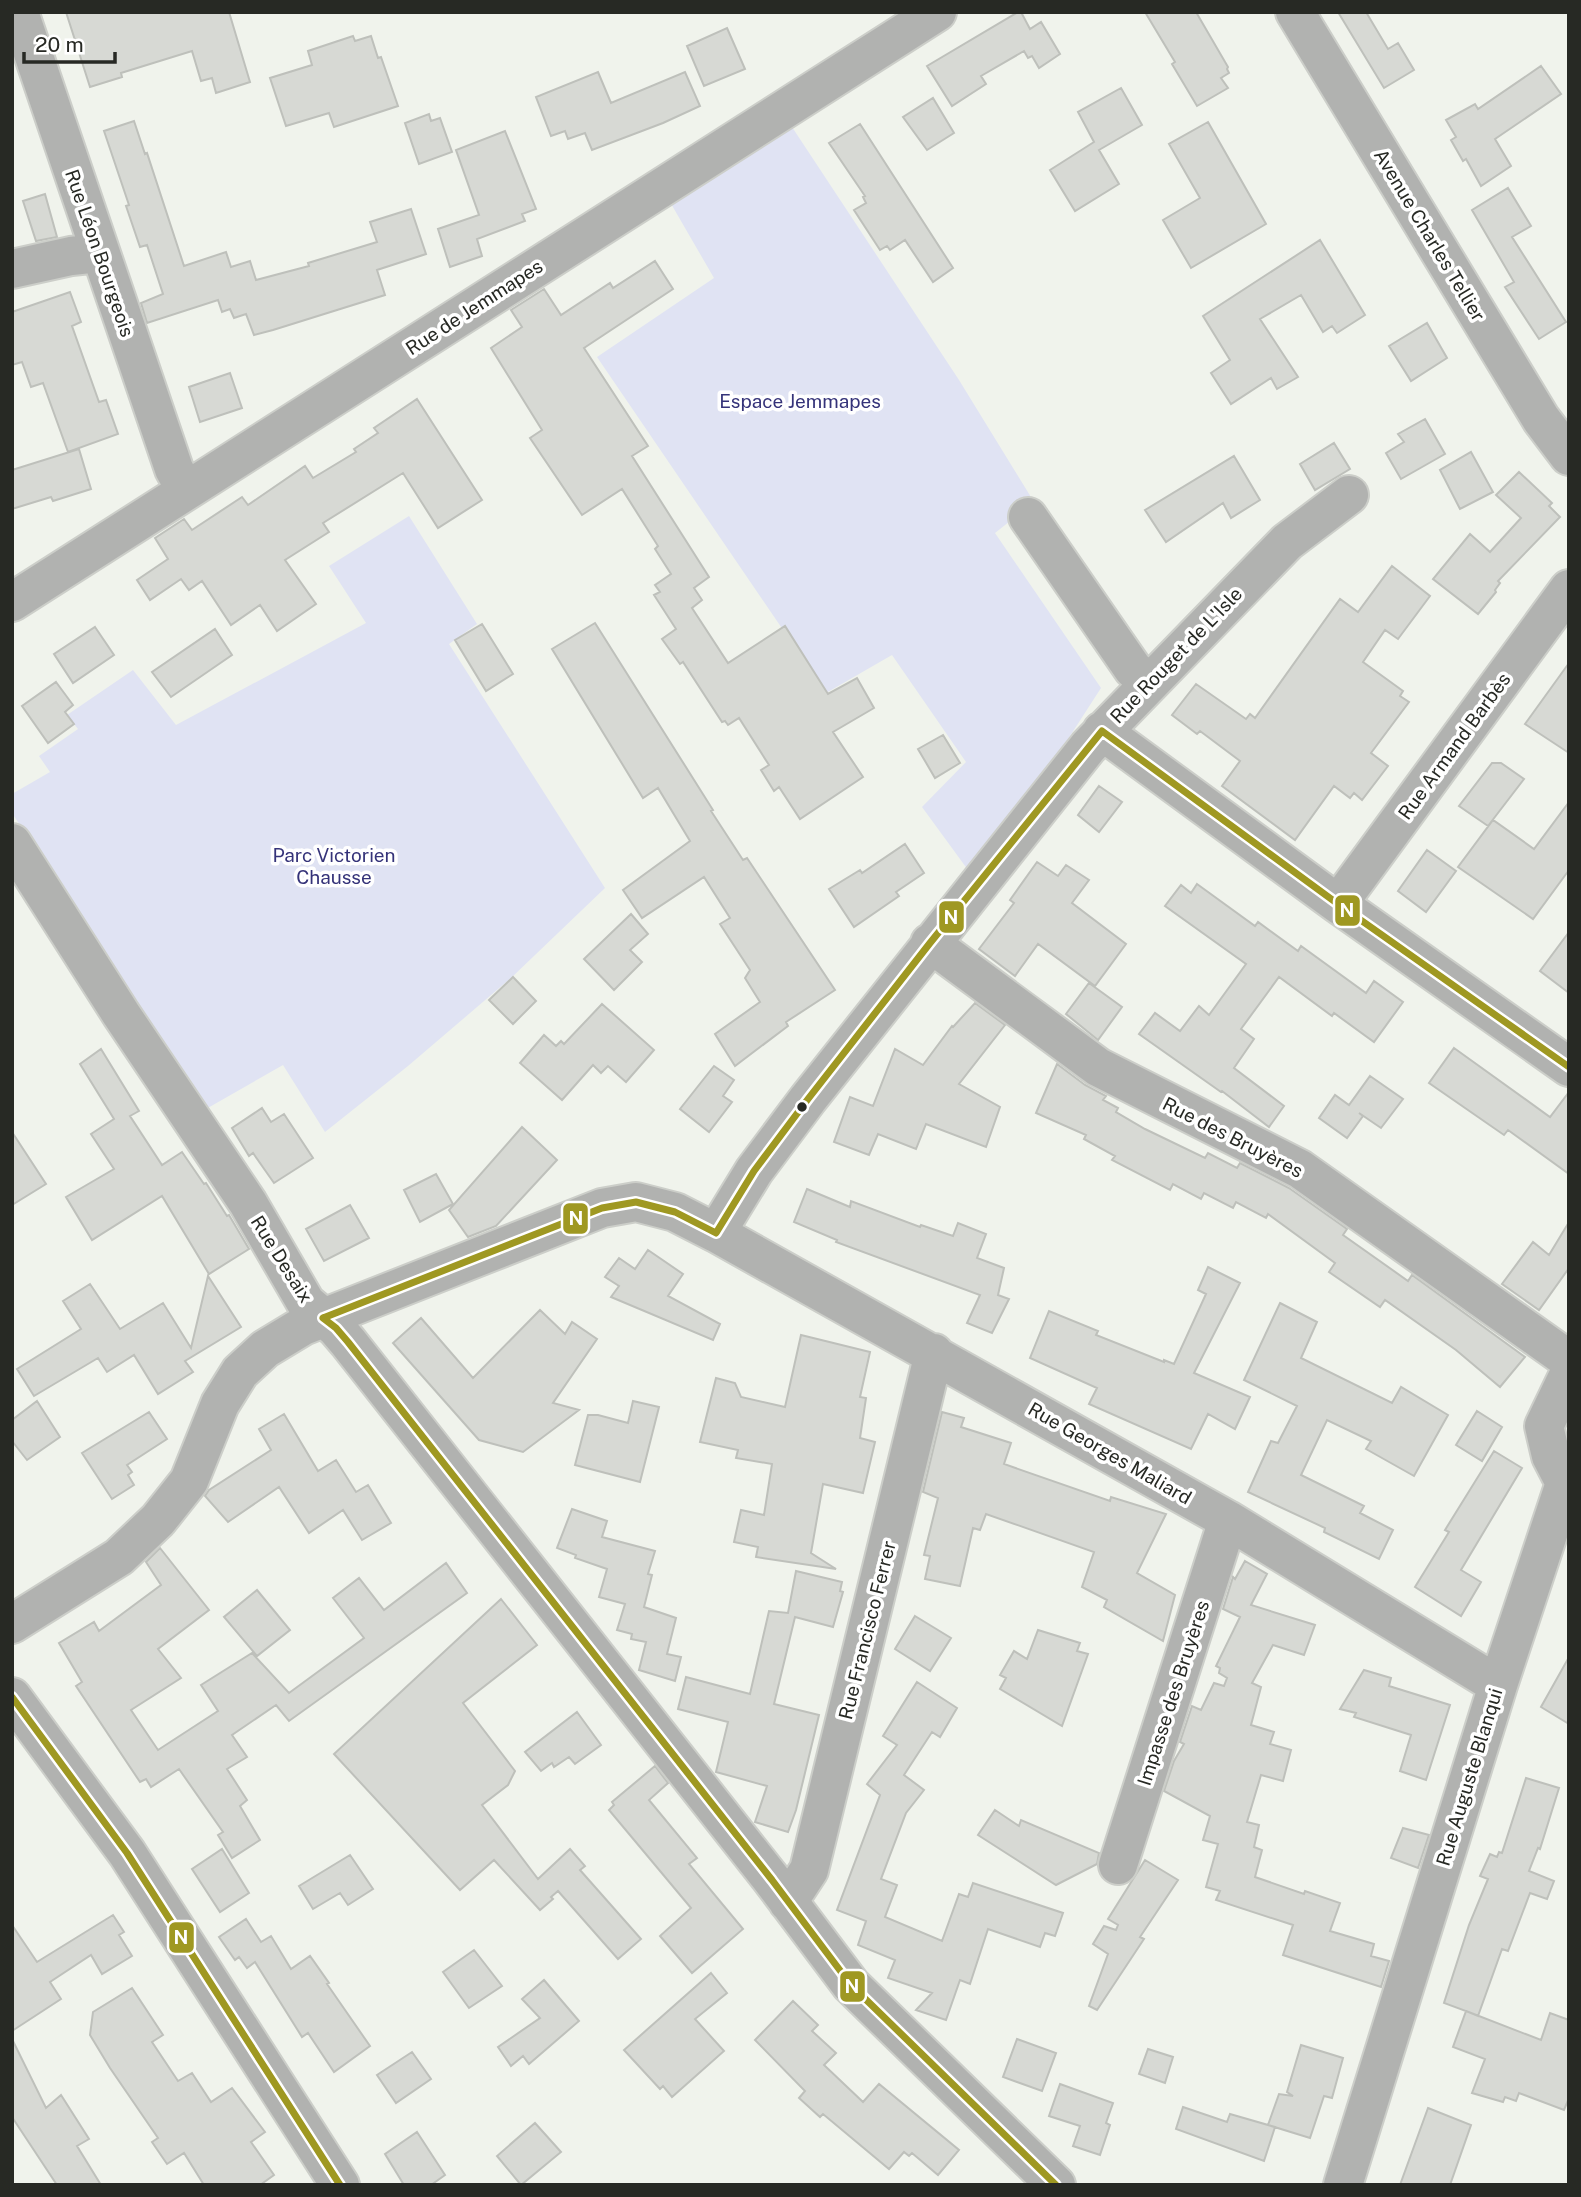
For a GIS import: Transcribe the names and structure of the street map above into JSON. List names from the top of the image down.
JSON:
{
  "streets": {
    "street": [
      "Avenue Charles Tellier",
      "Rue Léon Bourgeois",
      "Rue de Jemmapes",
      "Rue Rouget de L'Isle",
      "Rue Armand Barbès",
      "Rue des Bruyères",
      "Rue Desaix",
      "Rue Georges Maliard",
      "Rue Francisco Ferrer",
      "Impasse des Bruyères",
      "Rue Auguste Blanqui"
    ]
  },
  "crossings": [
    ["Rue Léon Bourgeois", "Rue de Jemmapes"],
    ["Rue Rouget de L'Isle", "Rue des Bruyères"],
    ["Rue Rouget de L'Isle", "Rue Georges Maliard"],
    ["Rue Desaix", "Rue Francisco Ferrer"],
    ["Rue Georges Maliard", "Rue Francisco Ferrer"],
    ["Rue Georges Maliard", "Impasse des Bruyères"],
    ["Rue Georges Maliard", "Rue Auguste Blanqui"]
  ],
  "parks": ["Espace Jemmapes", "Parc Victorien Chausse"],
  "lines": ["transit line N"],
  "scale_bar": "20 m"
}
